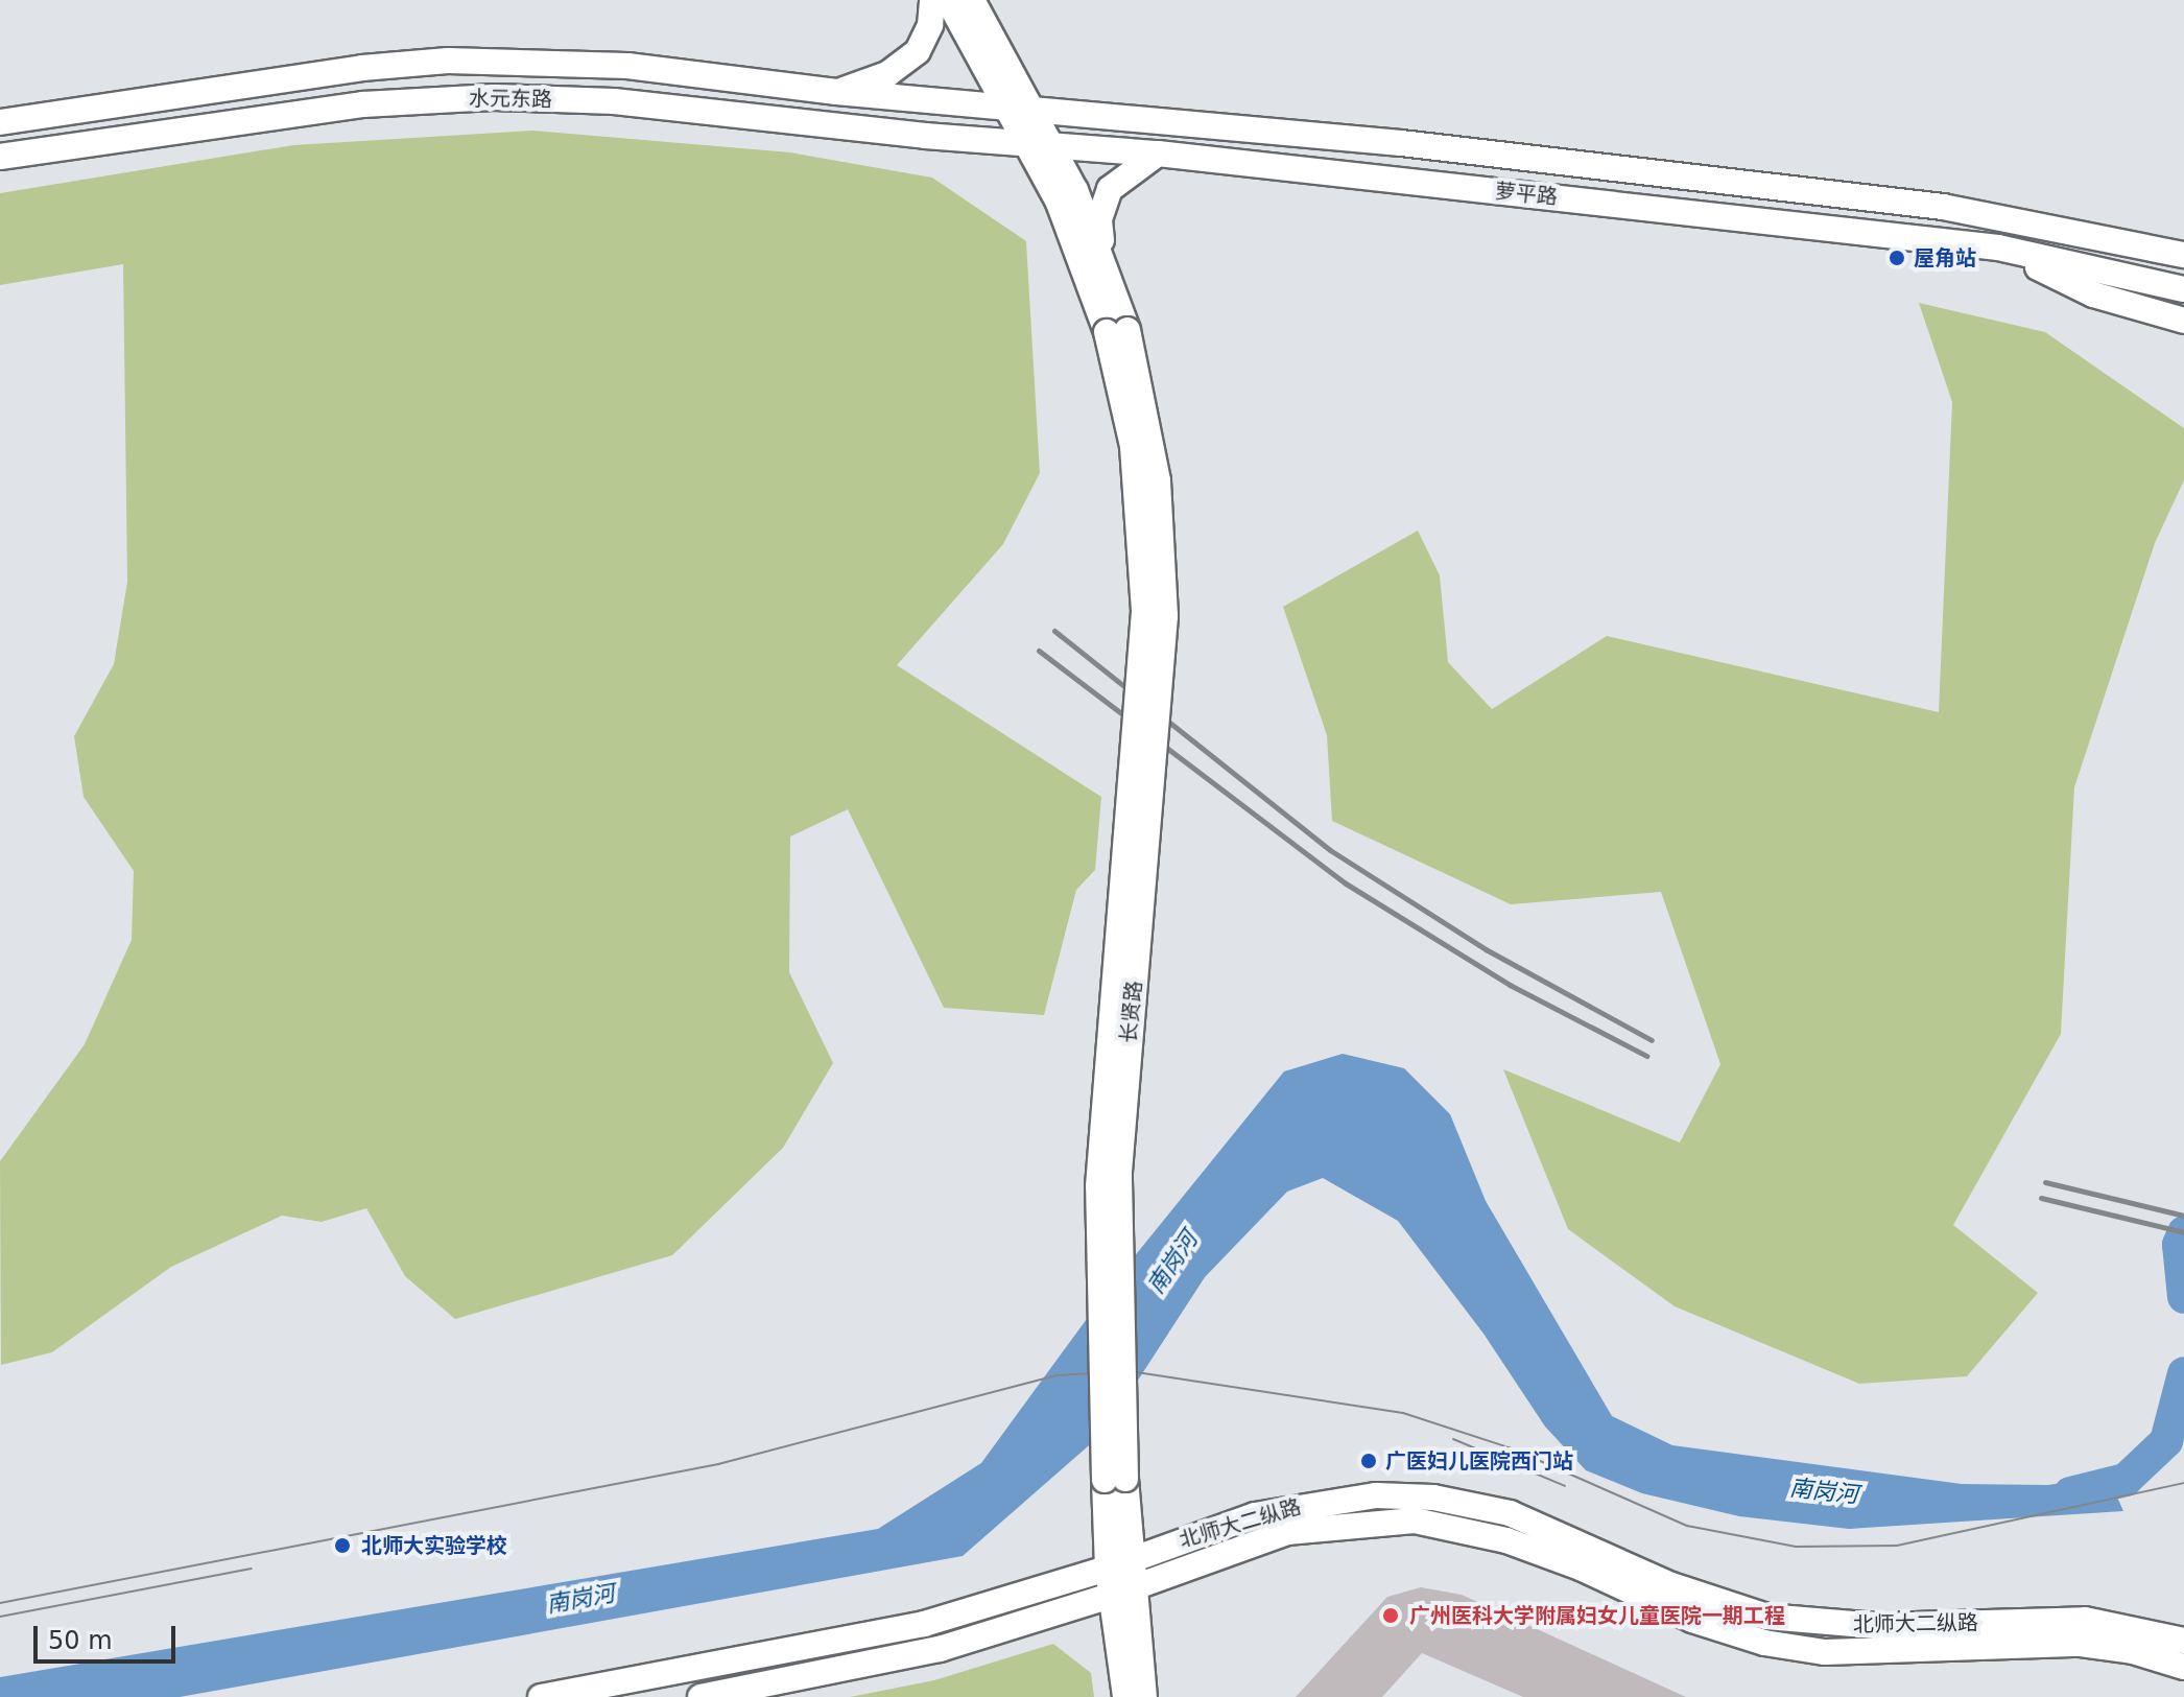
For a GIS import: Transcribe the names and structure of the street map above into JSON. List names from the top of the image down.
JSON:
{
  "streets": {
    "main road": [
      "水元东路",
      "萝平路",
      "长贤路",
      "北师大二纵路"
    ]
  },
  "crossings": [
    ["水元东路", "萝平路"],
    ["长贤路", "北师大二纵路"]
  ],
  "water": ["南岗河"],
  "places": [
    "屋角站",
    "广医妇儿医院西门站",
    "北师大实验学校",
    "广州医科大学附属妇女儿童医院一期工程"
  ],
  "scale_bar": "50 m"
}
